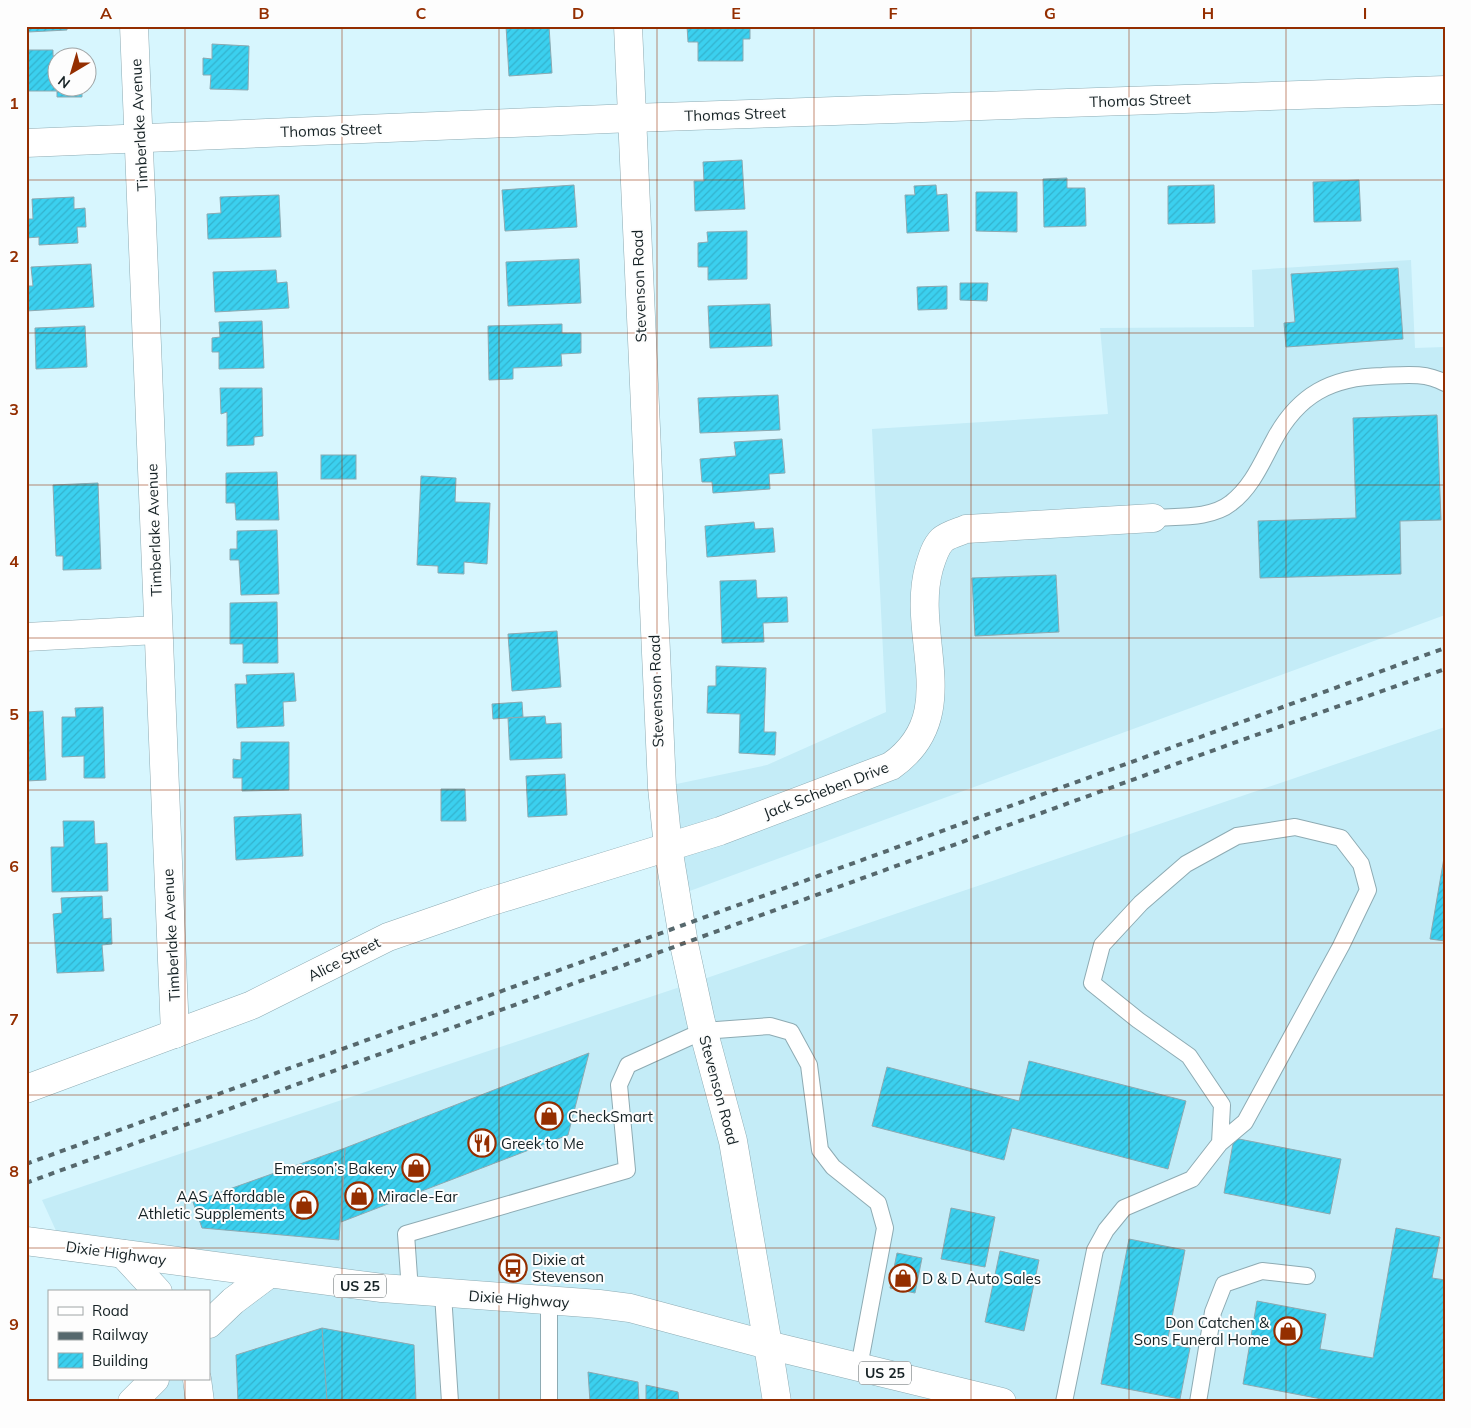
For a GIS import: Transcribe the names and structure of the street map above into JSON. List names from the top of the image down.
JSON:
{
  "streets": {
    "street": [
      "Thomas Street",
      "Timberlake Avenue",
      "Stevenson Road",
      "Jack Scheben Drive",
      "Alice Street",
      "Dixie Highway",
      "US 25"
    ]
  },
  "crossings": [
    ["Thomas Street", "Timberlake Avenue"],
    ["Thomas Street", "Stevenson Road"],
    ["Timberlake Avenue", "Alice Street"],
    ["Stevenson Road", "Jack Scheben Drive"],
    ["Stevenson Road", "Alice Street"],
    ["Stevenson Road", "Dixie Highway"],
    ["Jack Scheben Drive", "Alice Street"]
  ],
  "places": {
    "shop": [
      "CheckSmart",
      "Emerson’s Bakery",
      "Miracle-Ear",
      "AAS Affordable Athletic Supplements",
      "D & D Auto Sales",
      "Don Catchen & Sons Funeral Home"
    ],
    "restaurant": ["Greek to Me"],
    "bus stop": ["Dixie at Stevenson"]
  },
  "legend": ["Road", "Railway", "Building"],
  "north": "bottom left",
  "grid": {
    "columns": [
      "A",
      "B",
      "C",
      "D",
      "E",
      "F",
      "G",
      "H",
      "I"
    ],
    "rows": [
      "1",
      "2",
      "3",
      "4",
      "5",
      "6",
      "7",
      "8",
      "9"
    ]
  }
}
